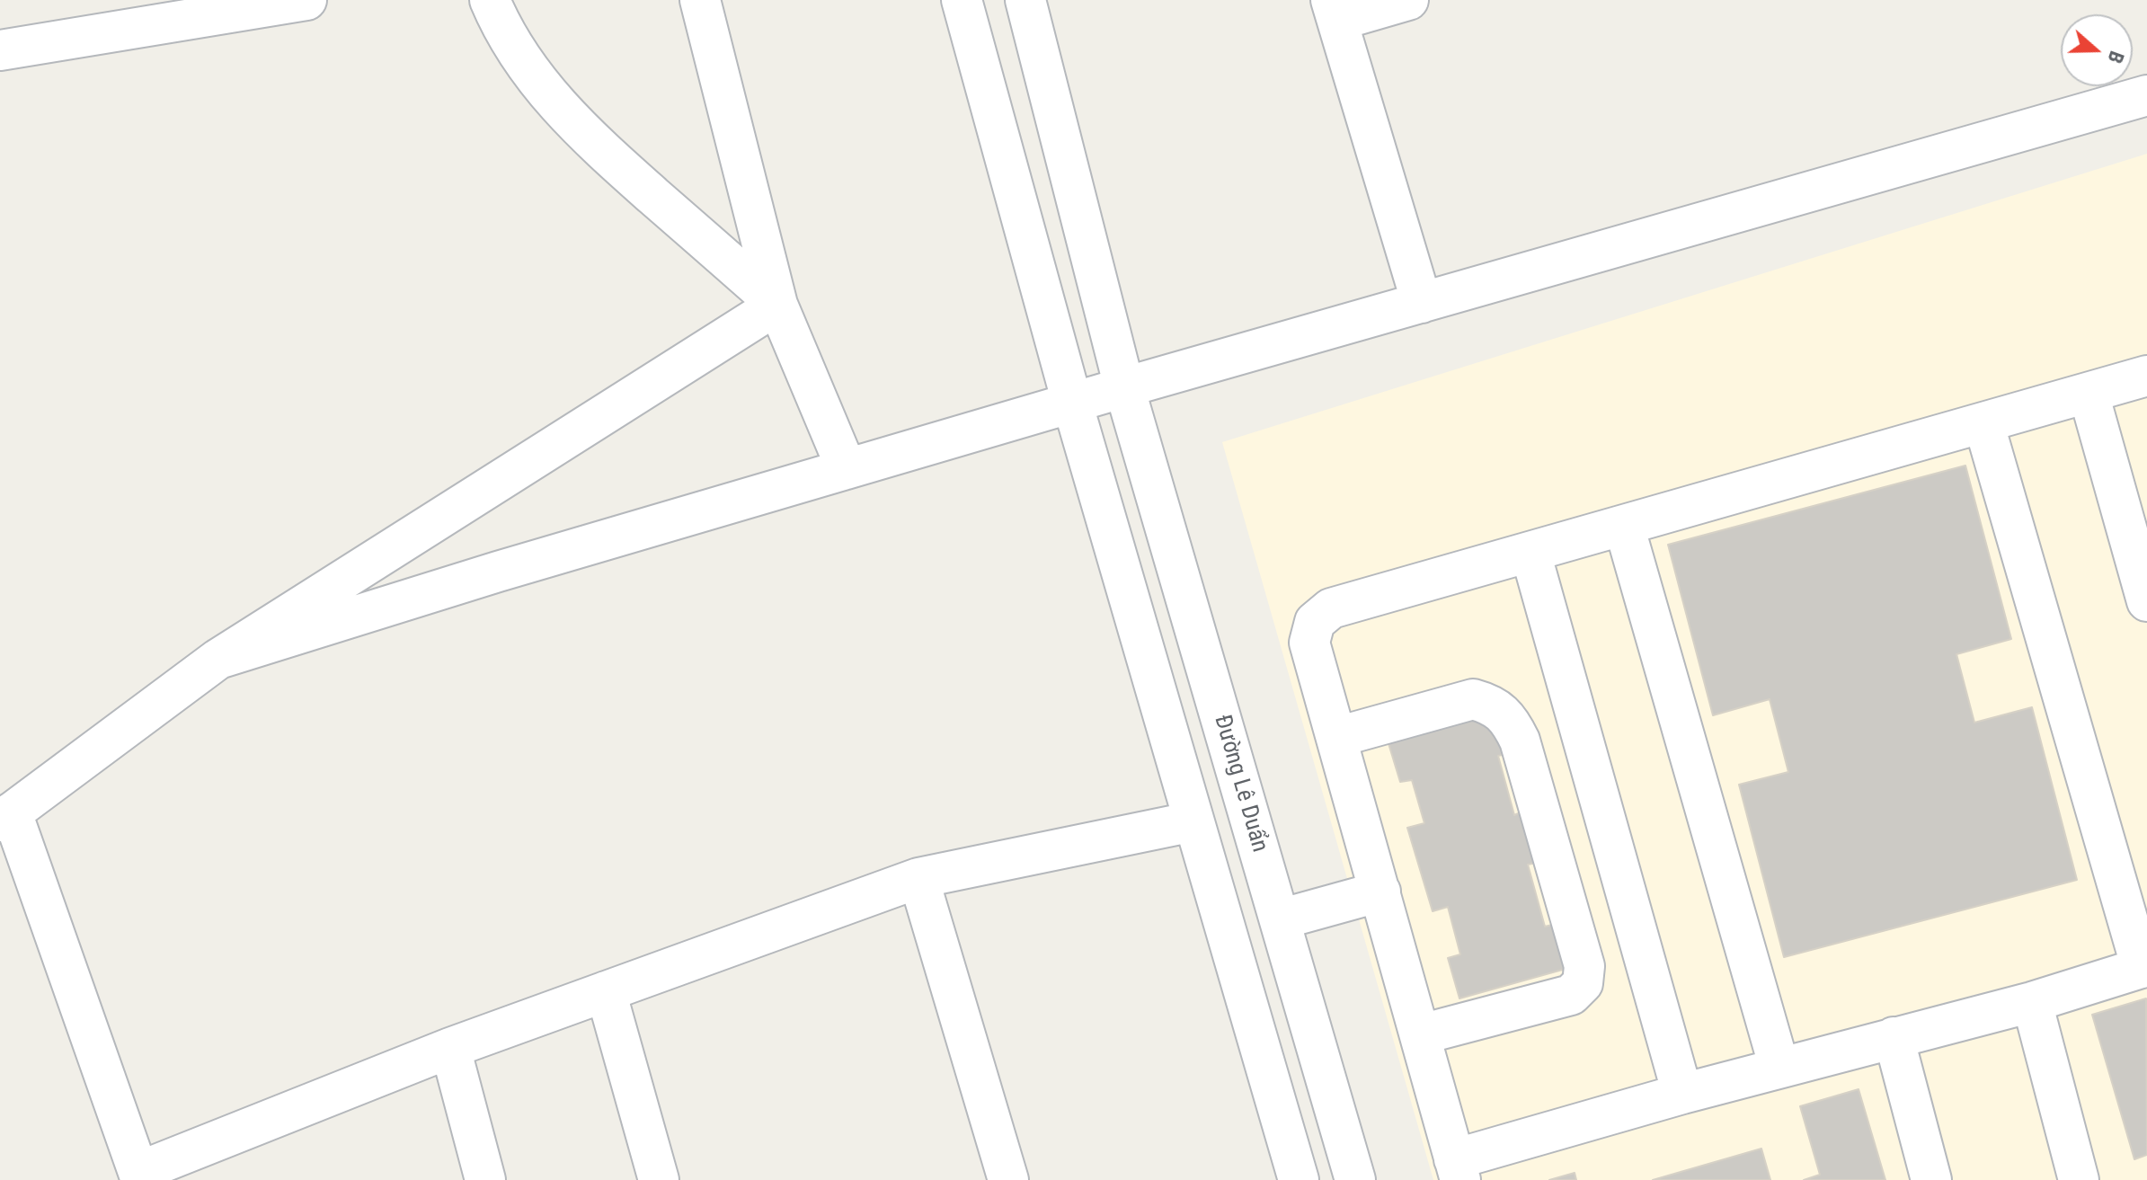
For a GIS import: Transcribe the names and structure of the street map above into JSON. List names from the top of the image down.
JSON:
{
  "streets": {
    "street": ["Đường Lê Duẩn"]
  },
  "north": "right"
}
